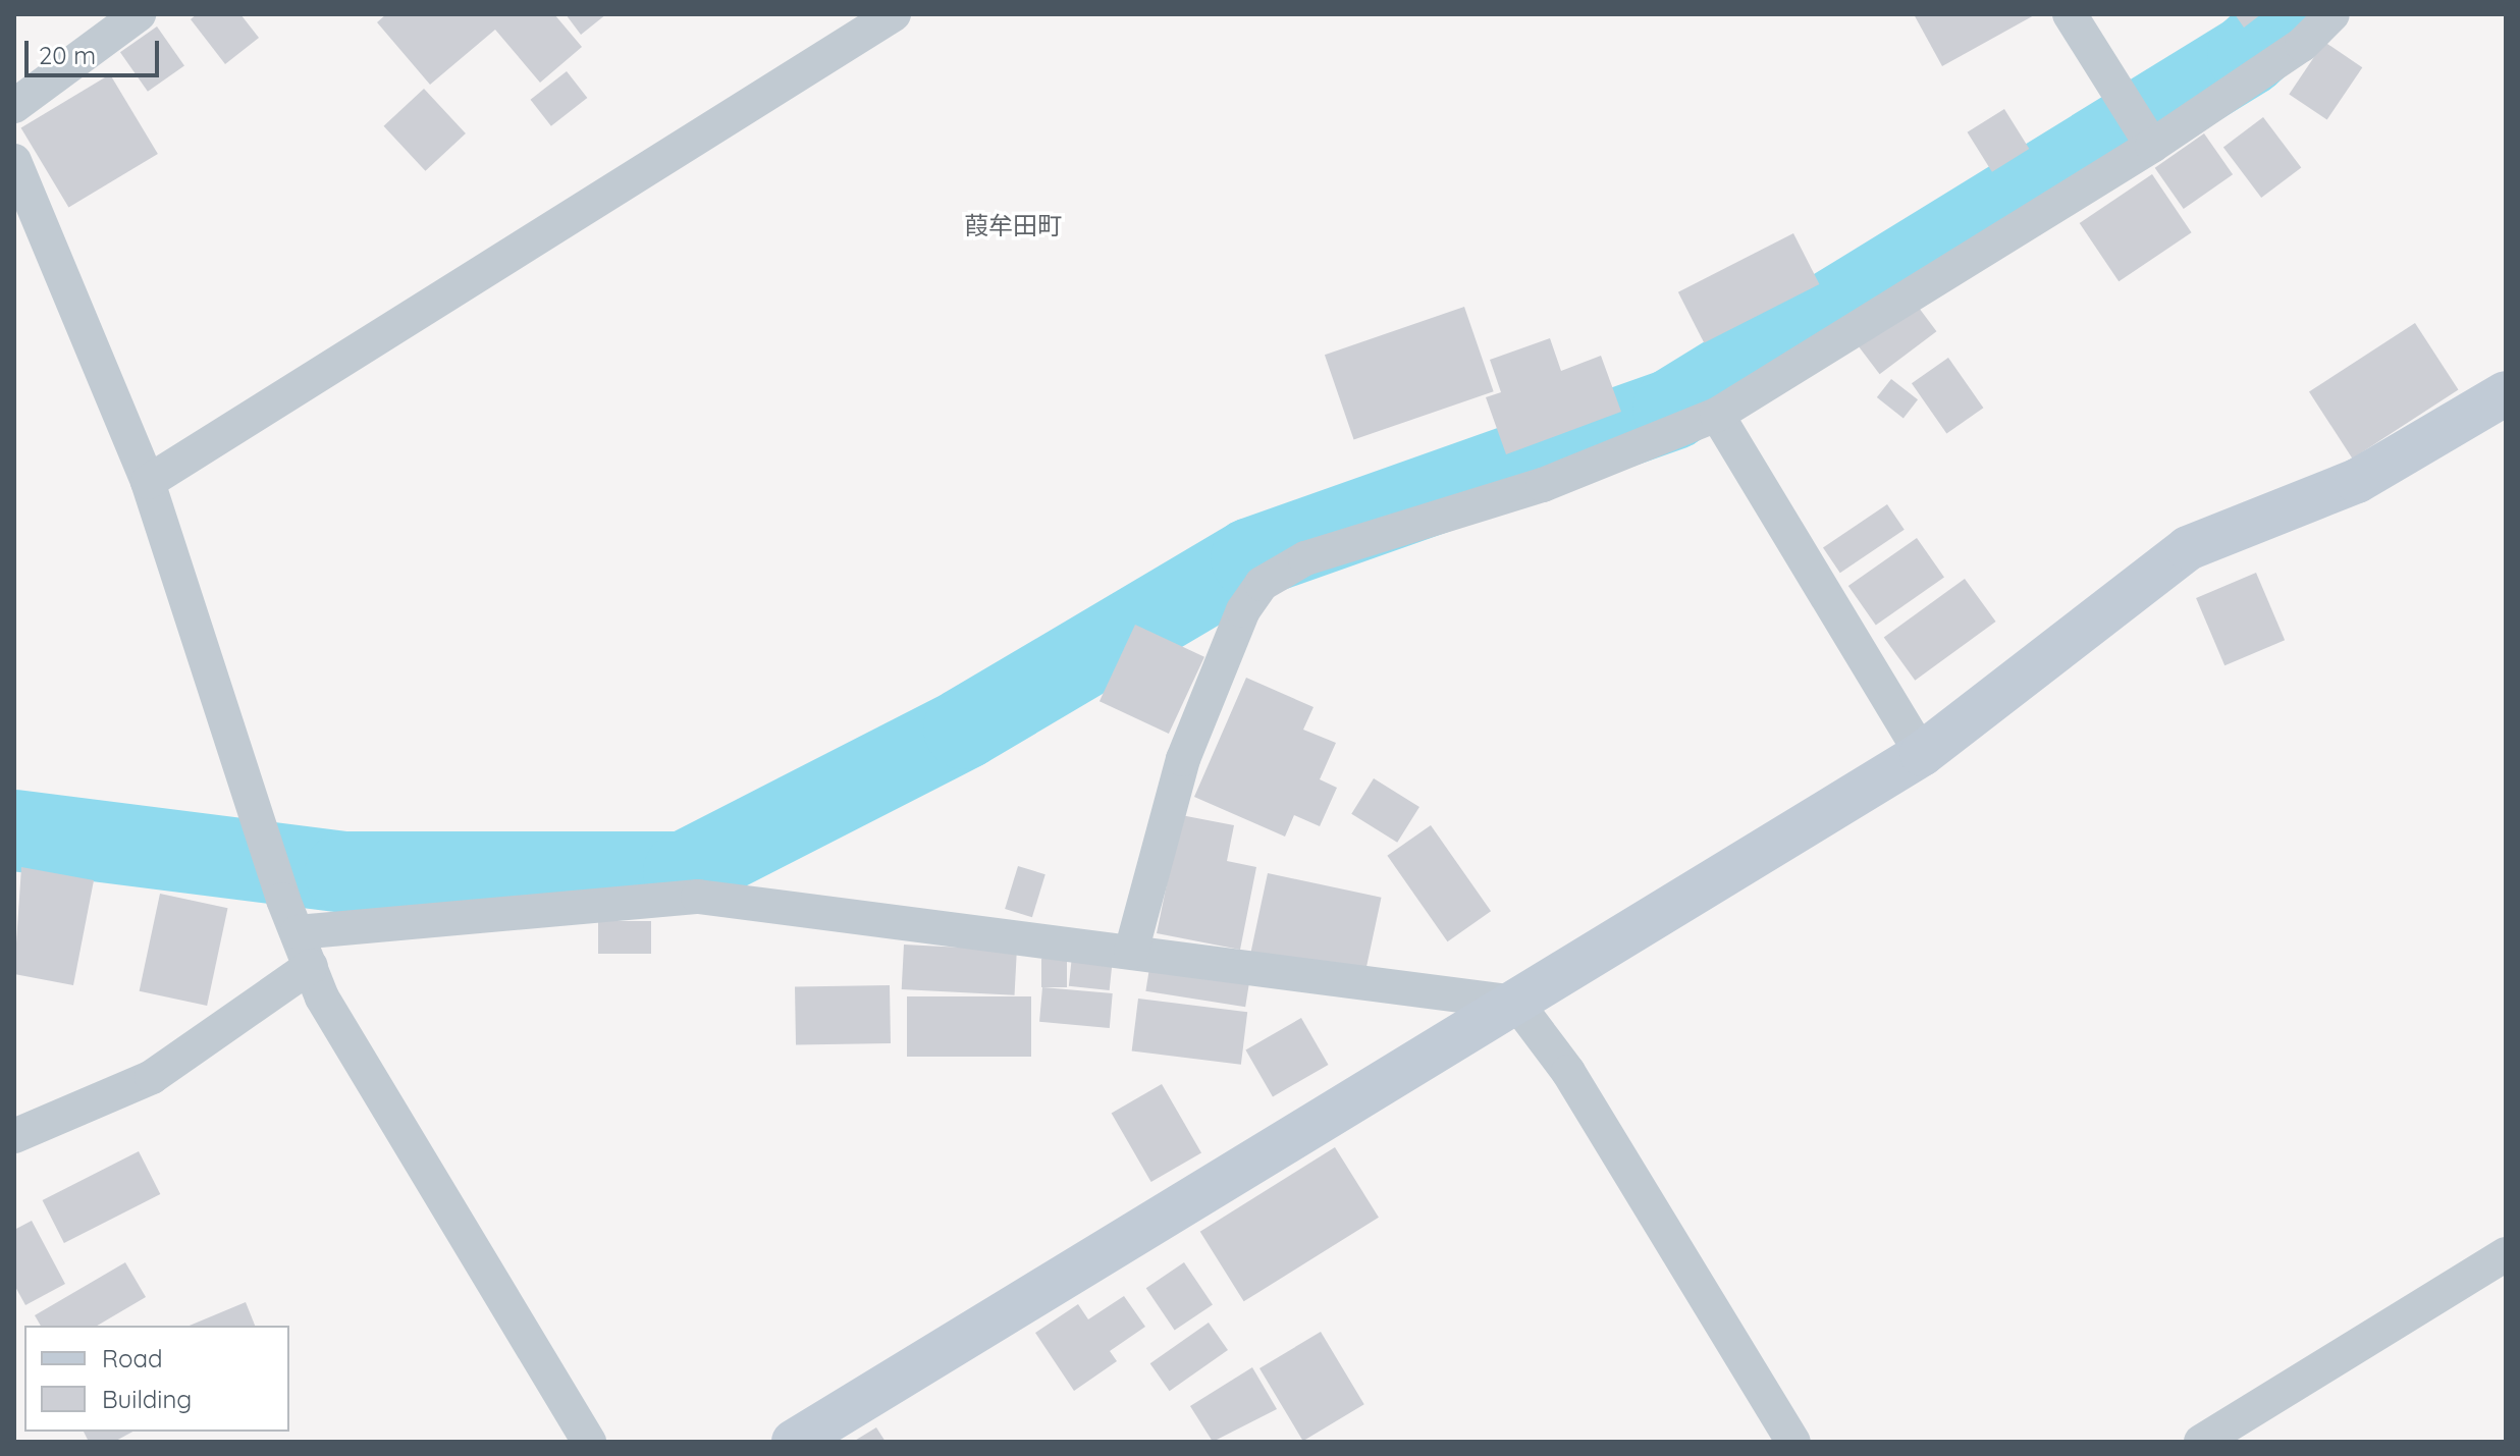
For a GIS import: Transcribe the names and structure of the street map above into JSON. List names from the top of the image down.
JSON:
{
  "districts": ["葭牟田町"],
  "legend": ["Road", "Building"],
  "scale_bar": "20 m"
}
